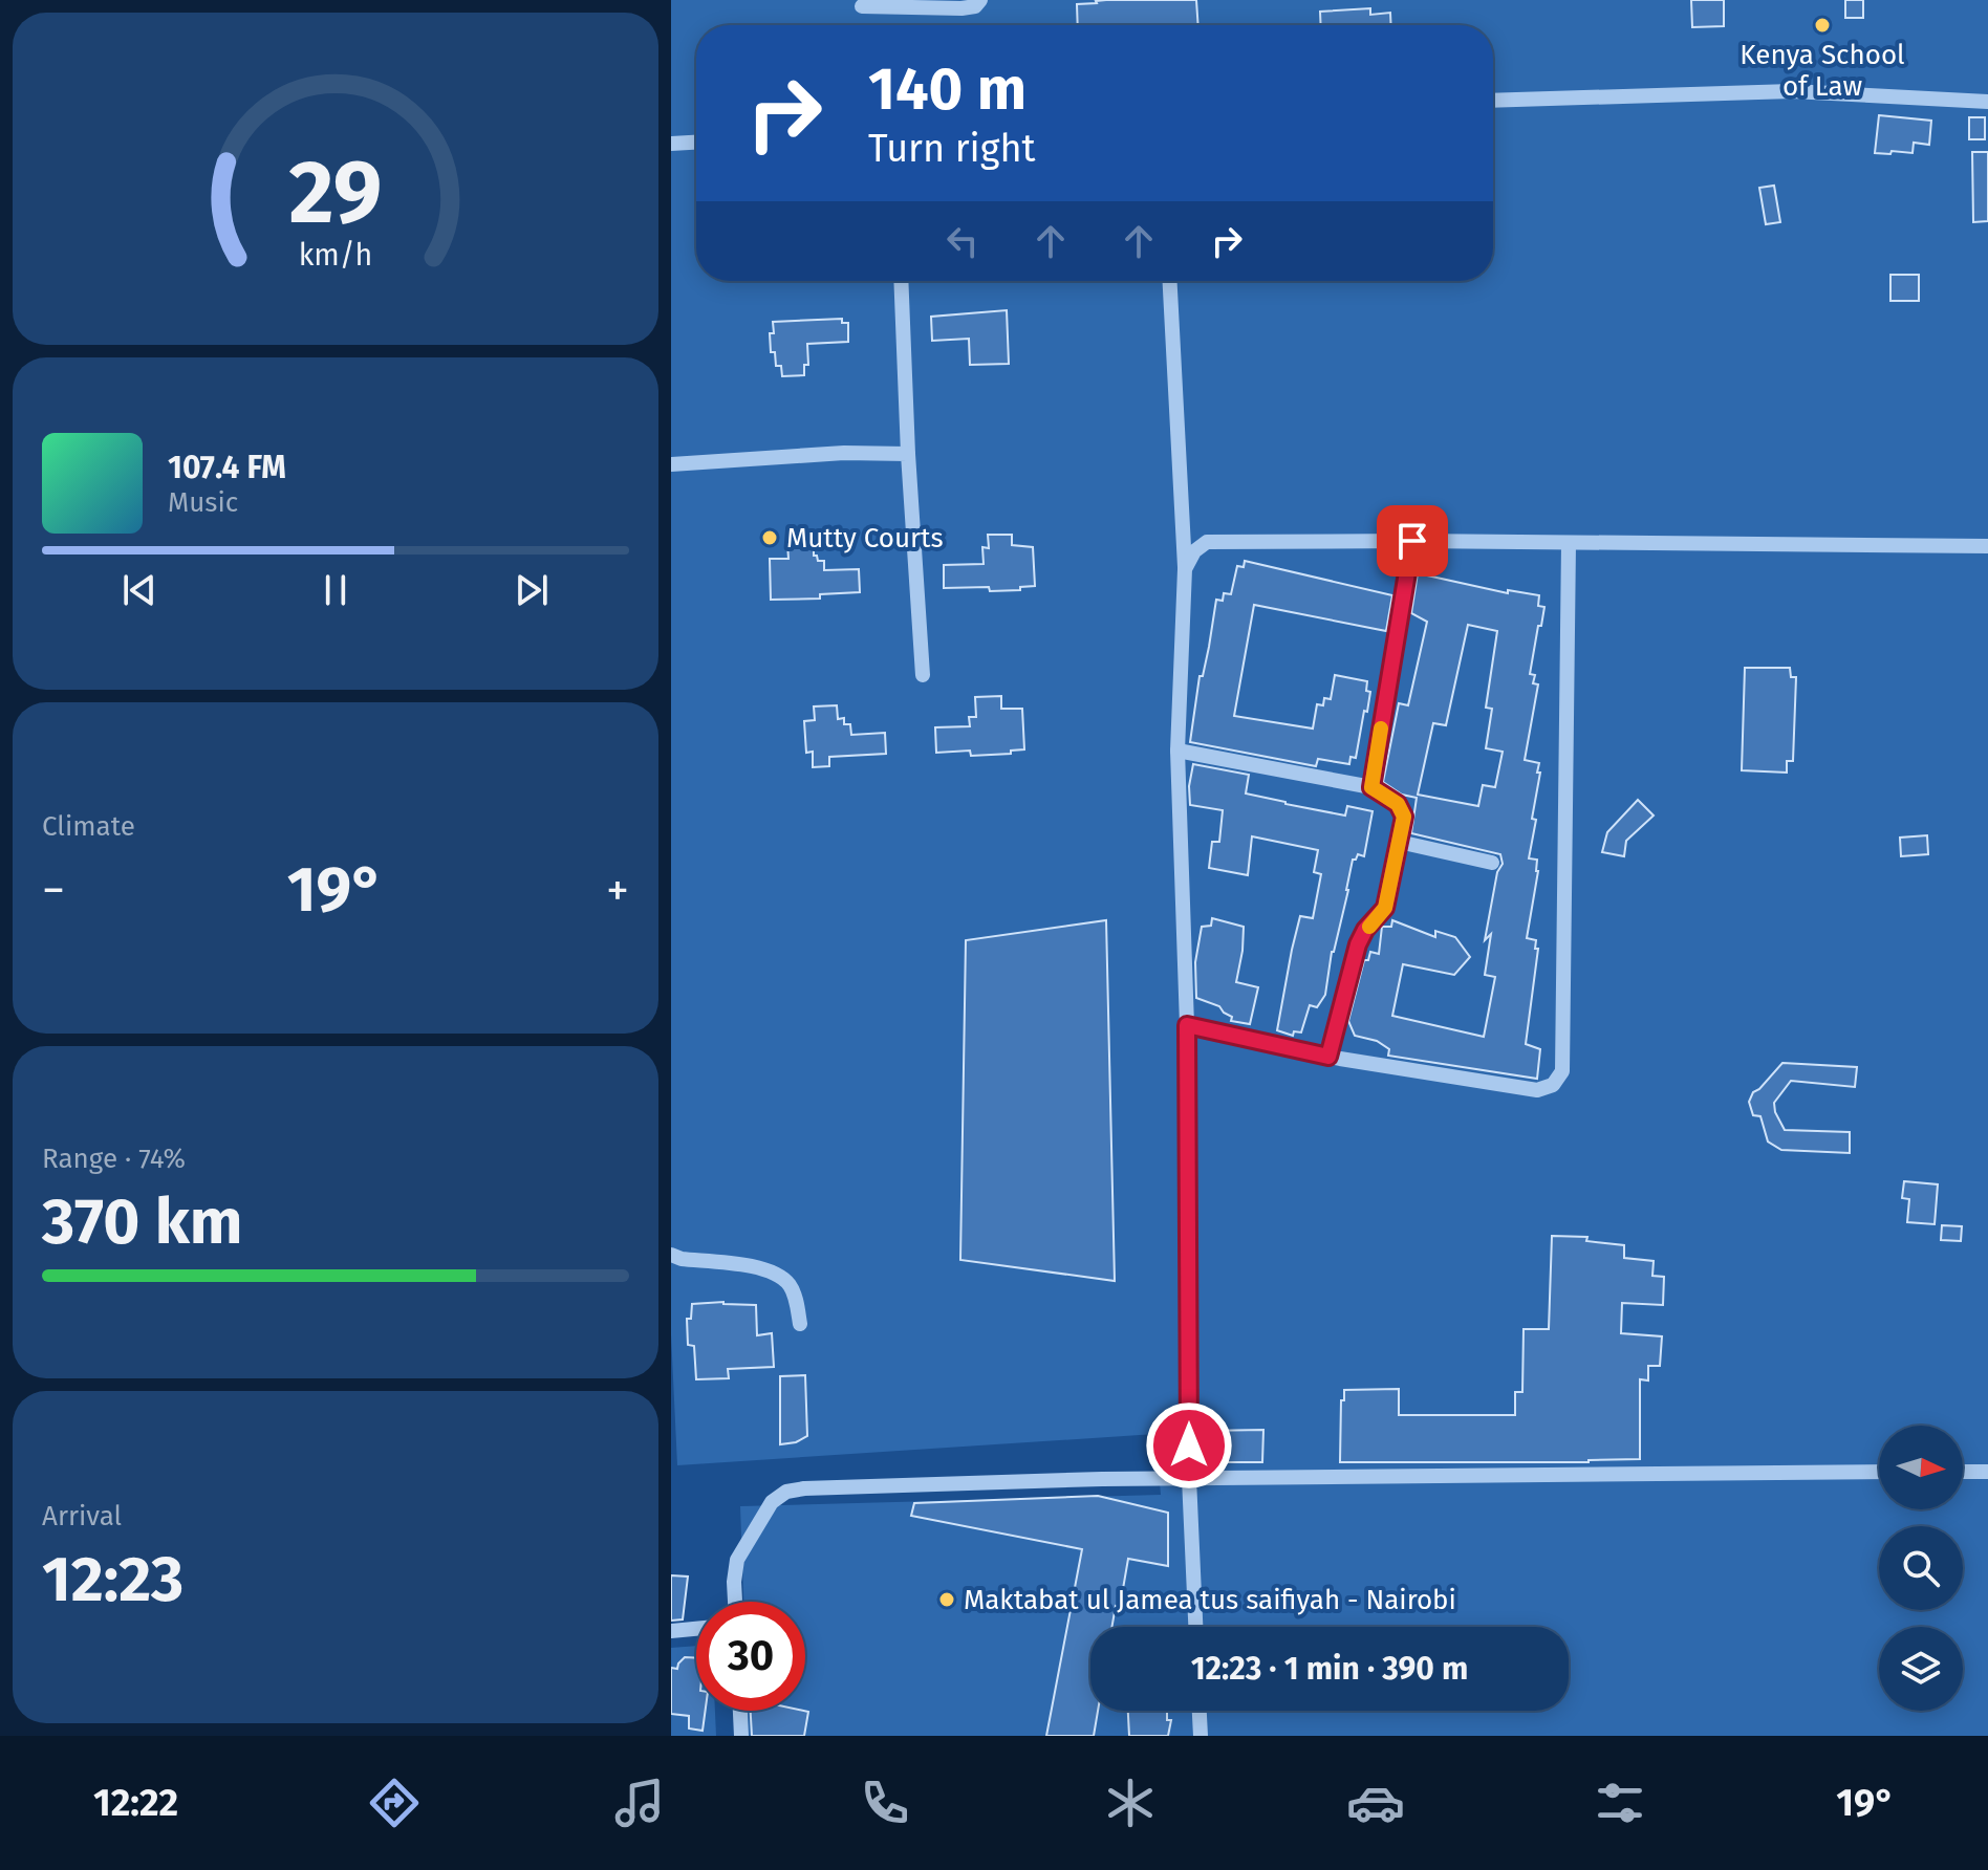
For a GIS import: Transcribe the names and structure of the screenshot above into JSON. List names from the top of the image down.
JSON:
{
  "places": ["Kenya School of Law", "Mutty Courts", "Maktabat ul Jamea tus saifiyah - Nairobi"],
  "north": "right",
  "page": {
    "turn": ["140 m", "Turn right"],
    "song": ["107.4 FM", "Music"],
    "tile": [
      "Climate",
      ["Range · 74%", "370 km"],
      ["Arrival", "12:23"]
    ],
    "heat": ["−", "19°", "+"],
    "limit": "30",
    "trip": "12:23 · 1 min · 390 m",
    "tabs": ["12:22", "19°"],
    "gauge": ["29", "km/h"]
  }
}
